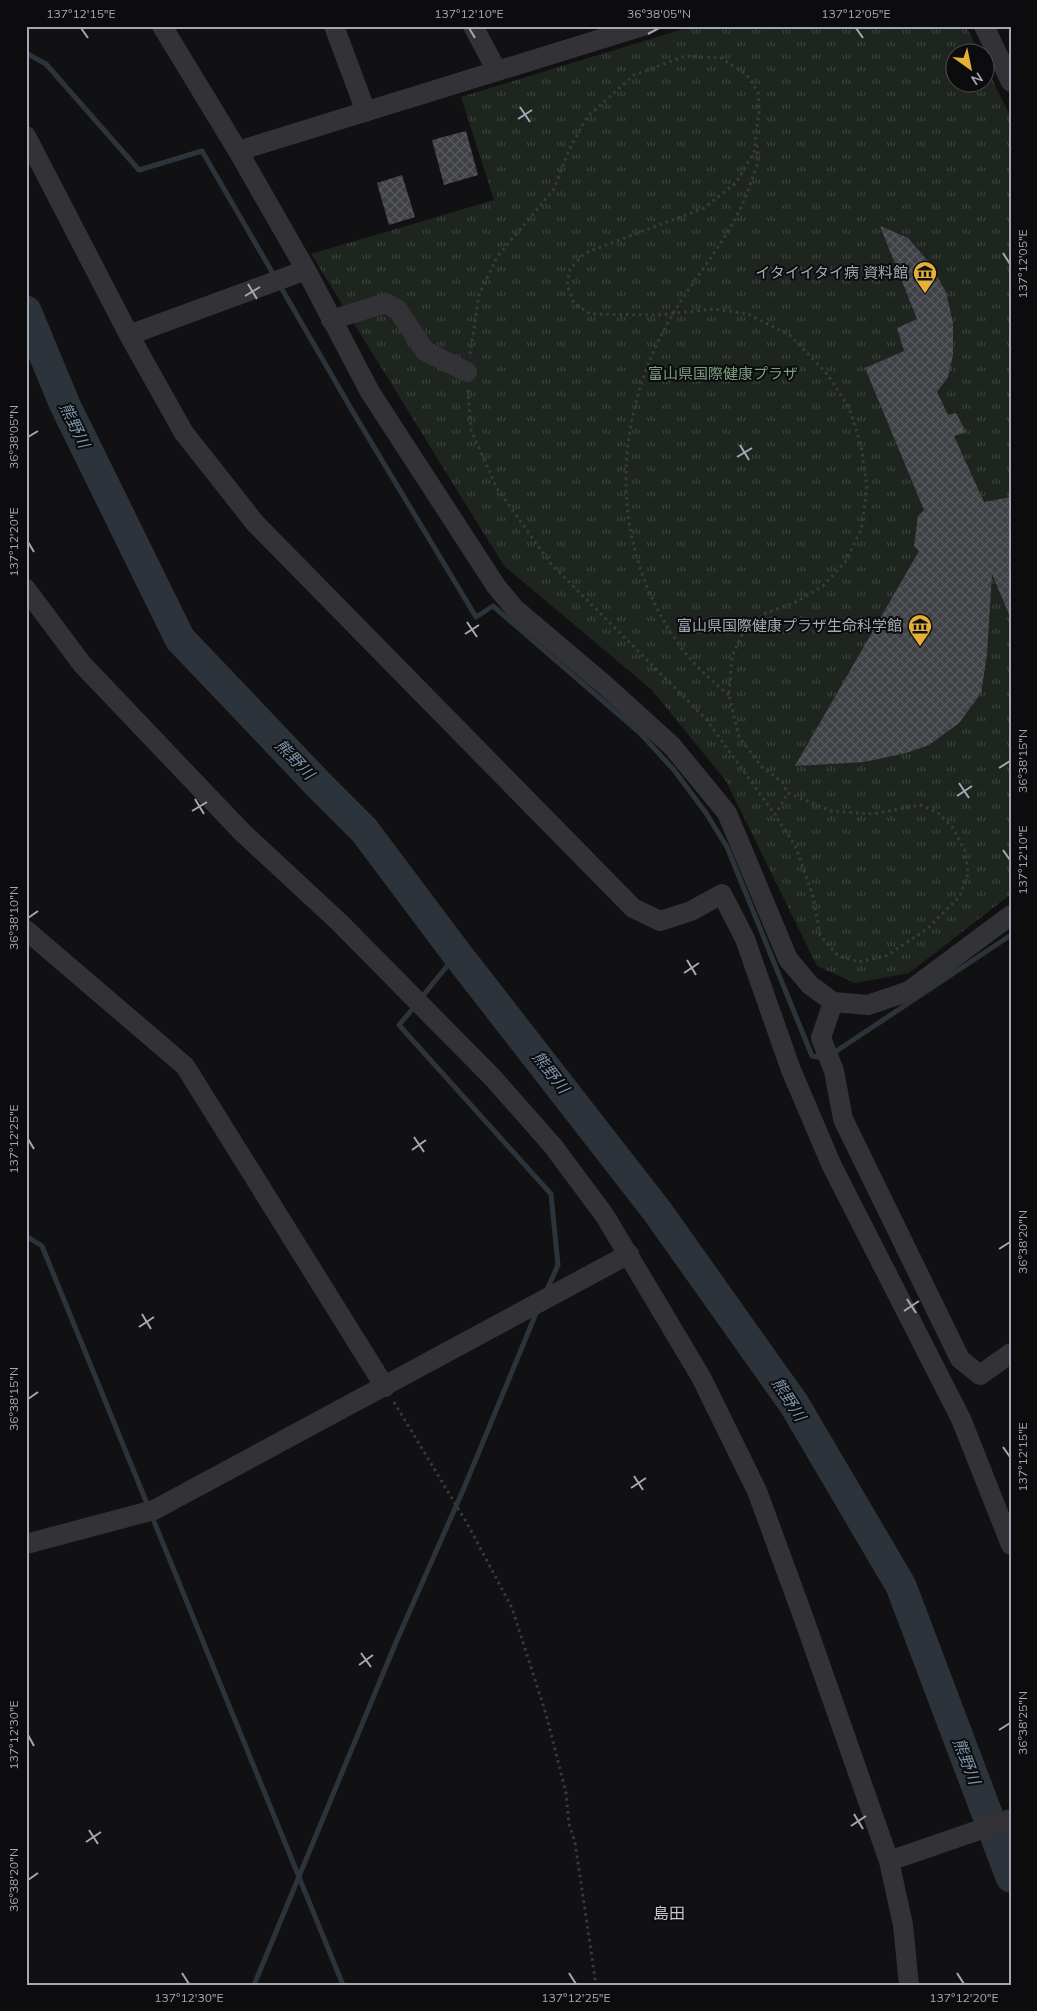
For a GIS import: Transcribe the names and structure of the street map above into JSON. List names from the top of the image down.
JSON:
{
  "districts": ["島田"],
  "water": ["熊野川"],
  "parks": ["富山県国際健康プラザ"],
  "places": {
    "museum": ["イタイイタイ病 資料館", "富山県国際健康プラザ生命科学館"]
  },
  "north": "bottom right",
  "coordinates": [
    "137°12'15\"E",
    "137°12'10\"E",
    "36°38'05\"N",
    "137°12'05\"E",
    "137°12'20\"E",
    "36°38'15\"N",
    "36°38'10\"N",
    "137°12'25\"E",
    "36°38'20\"N",
    "36°38'25\"N",
    "137°12'30\"E"
  ]
}
